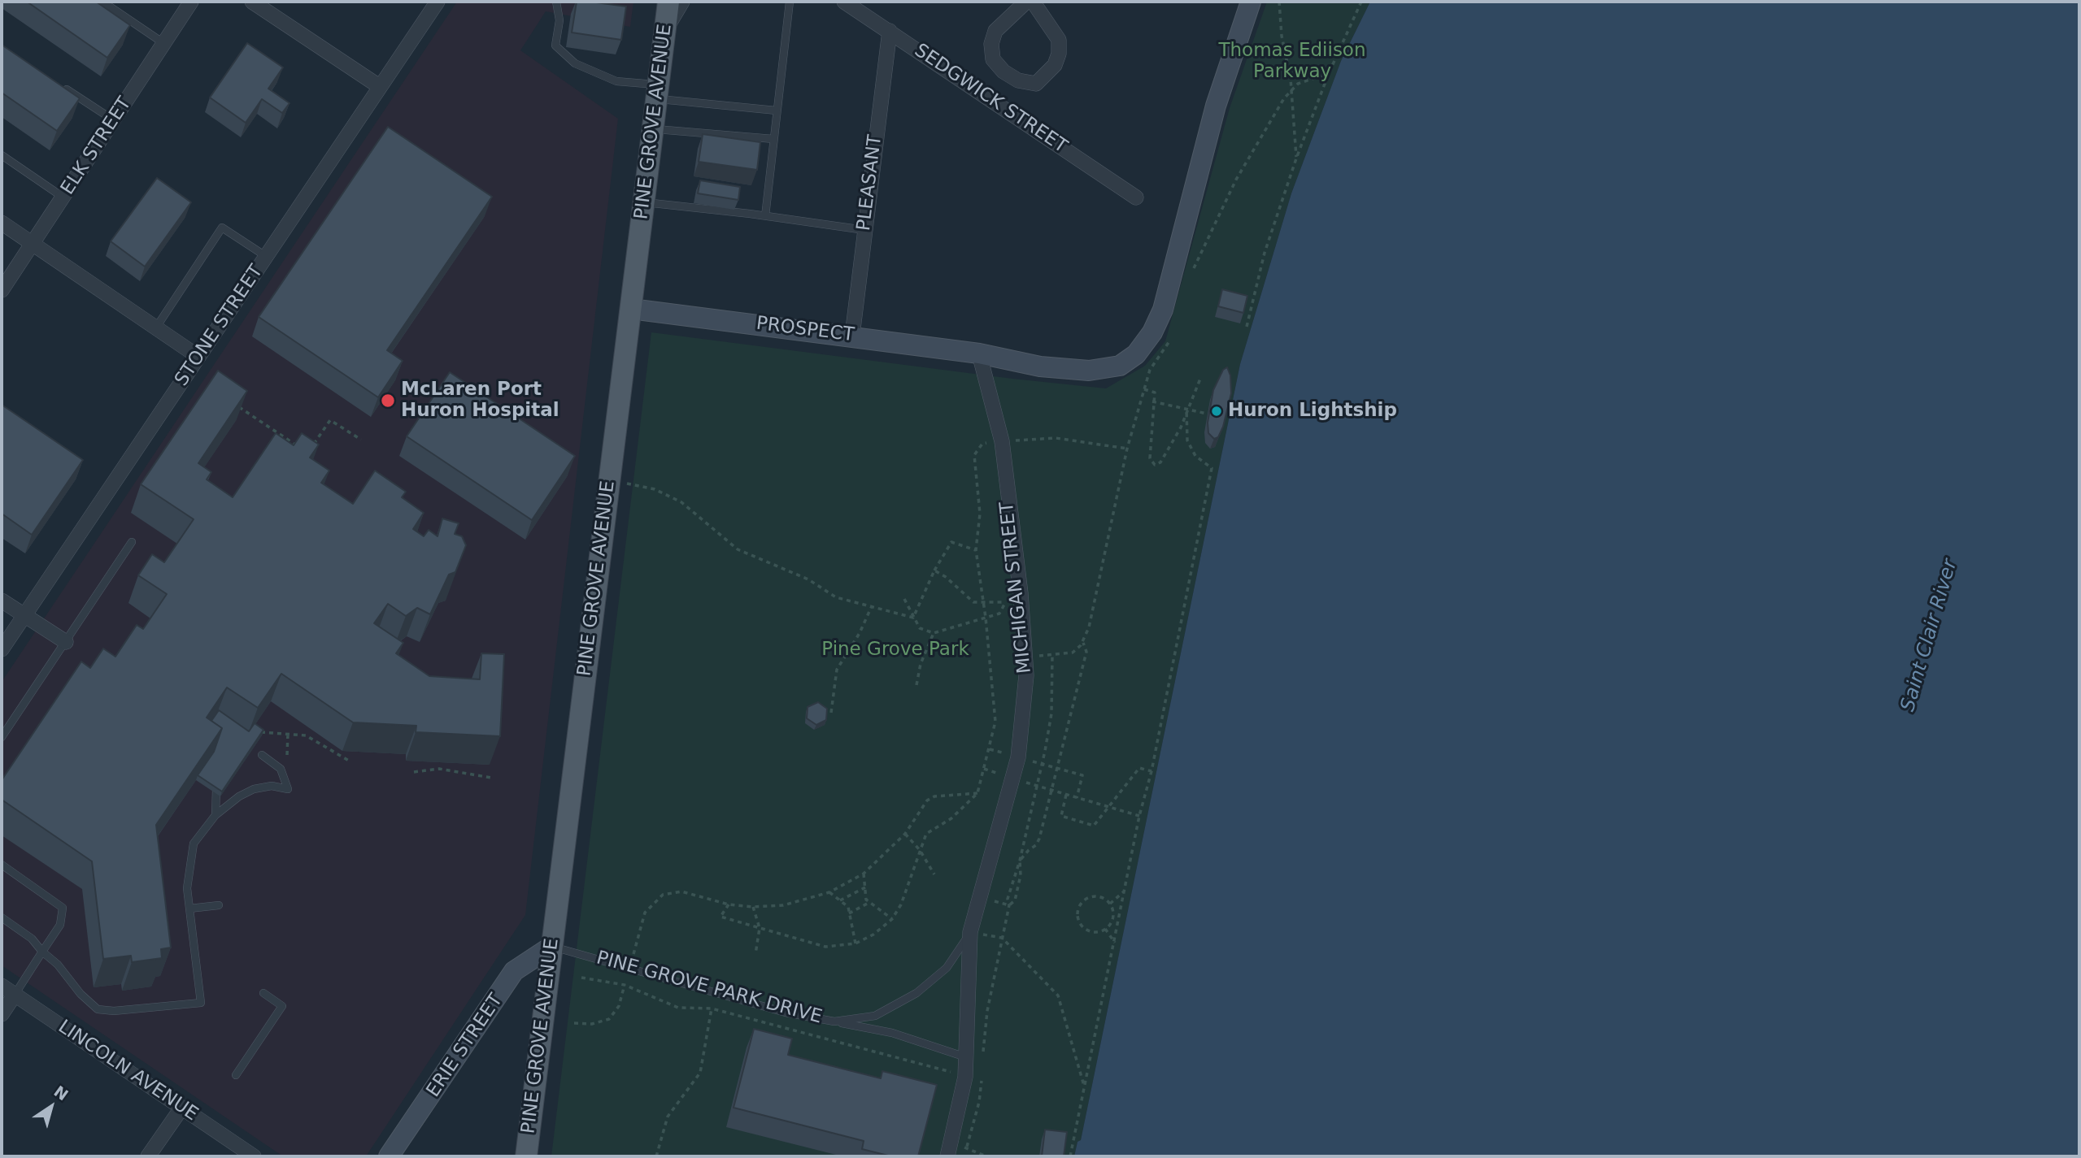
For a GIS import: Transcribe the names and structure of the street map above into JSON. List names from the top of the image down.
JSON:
{
  "streets": {
    "main road": ["PINE GROVE AVENUE"],
    "street": [
      "SEDGWICK STREET",
      "ELK STREET",
      "PLEASANT",
      "STONE STREET",
      "PROSPECT",
      "MICHIGAN STREET",
      "ERIE STREET",
      "LINCOLN AVENUE"
    ],
    "lane": ["PINE GROVE PARK DRIVE"]
  },
  "crossings": [
    ["SEDGWICK STREET", "PLEASANT"],
    ["PINE GROVE AVENUE", "PROSPECT"],
    ["PINE GROVE AVENUE", "PINE GROVE PARK DRIVE"],
    ["PINE GROVE AVENUE", "ERIE STREET"],
    ["PLEASANT", "PROSPECT"],
    ["PROSPECT", "MICHIGAN STREET"],
    ["MICHIGAN STREET", "PINE GROVE PARK DRIVE"],
    ["PINE GROVE PARK DRIVE", "ERIE STREET"]
  ],
  "water": ["Saint Clair River"],
  "parks": ["Thomas Ediison Parkway", "Pine Grove Park"],
  "places": ["McLaren Port Huron Hospital", "Huron Lightship"],
  "north": "top right"
}
